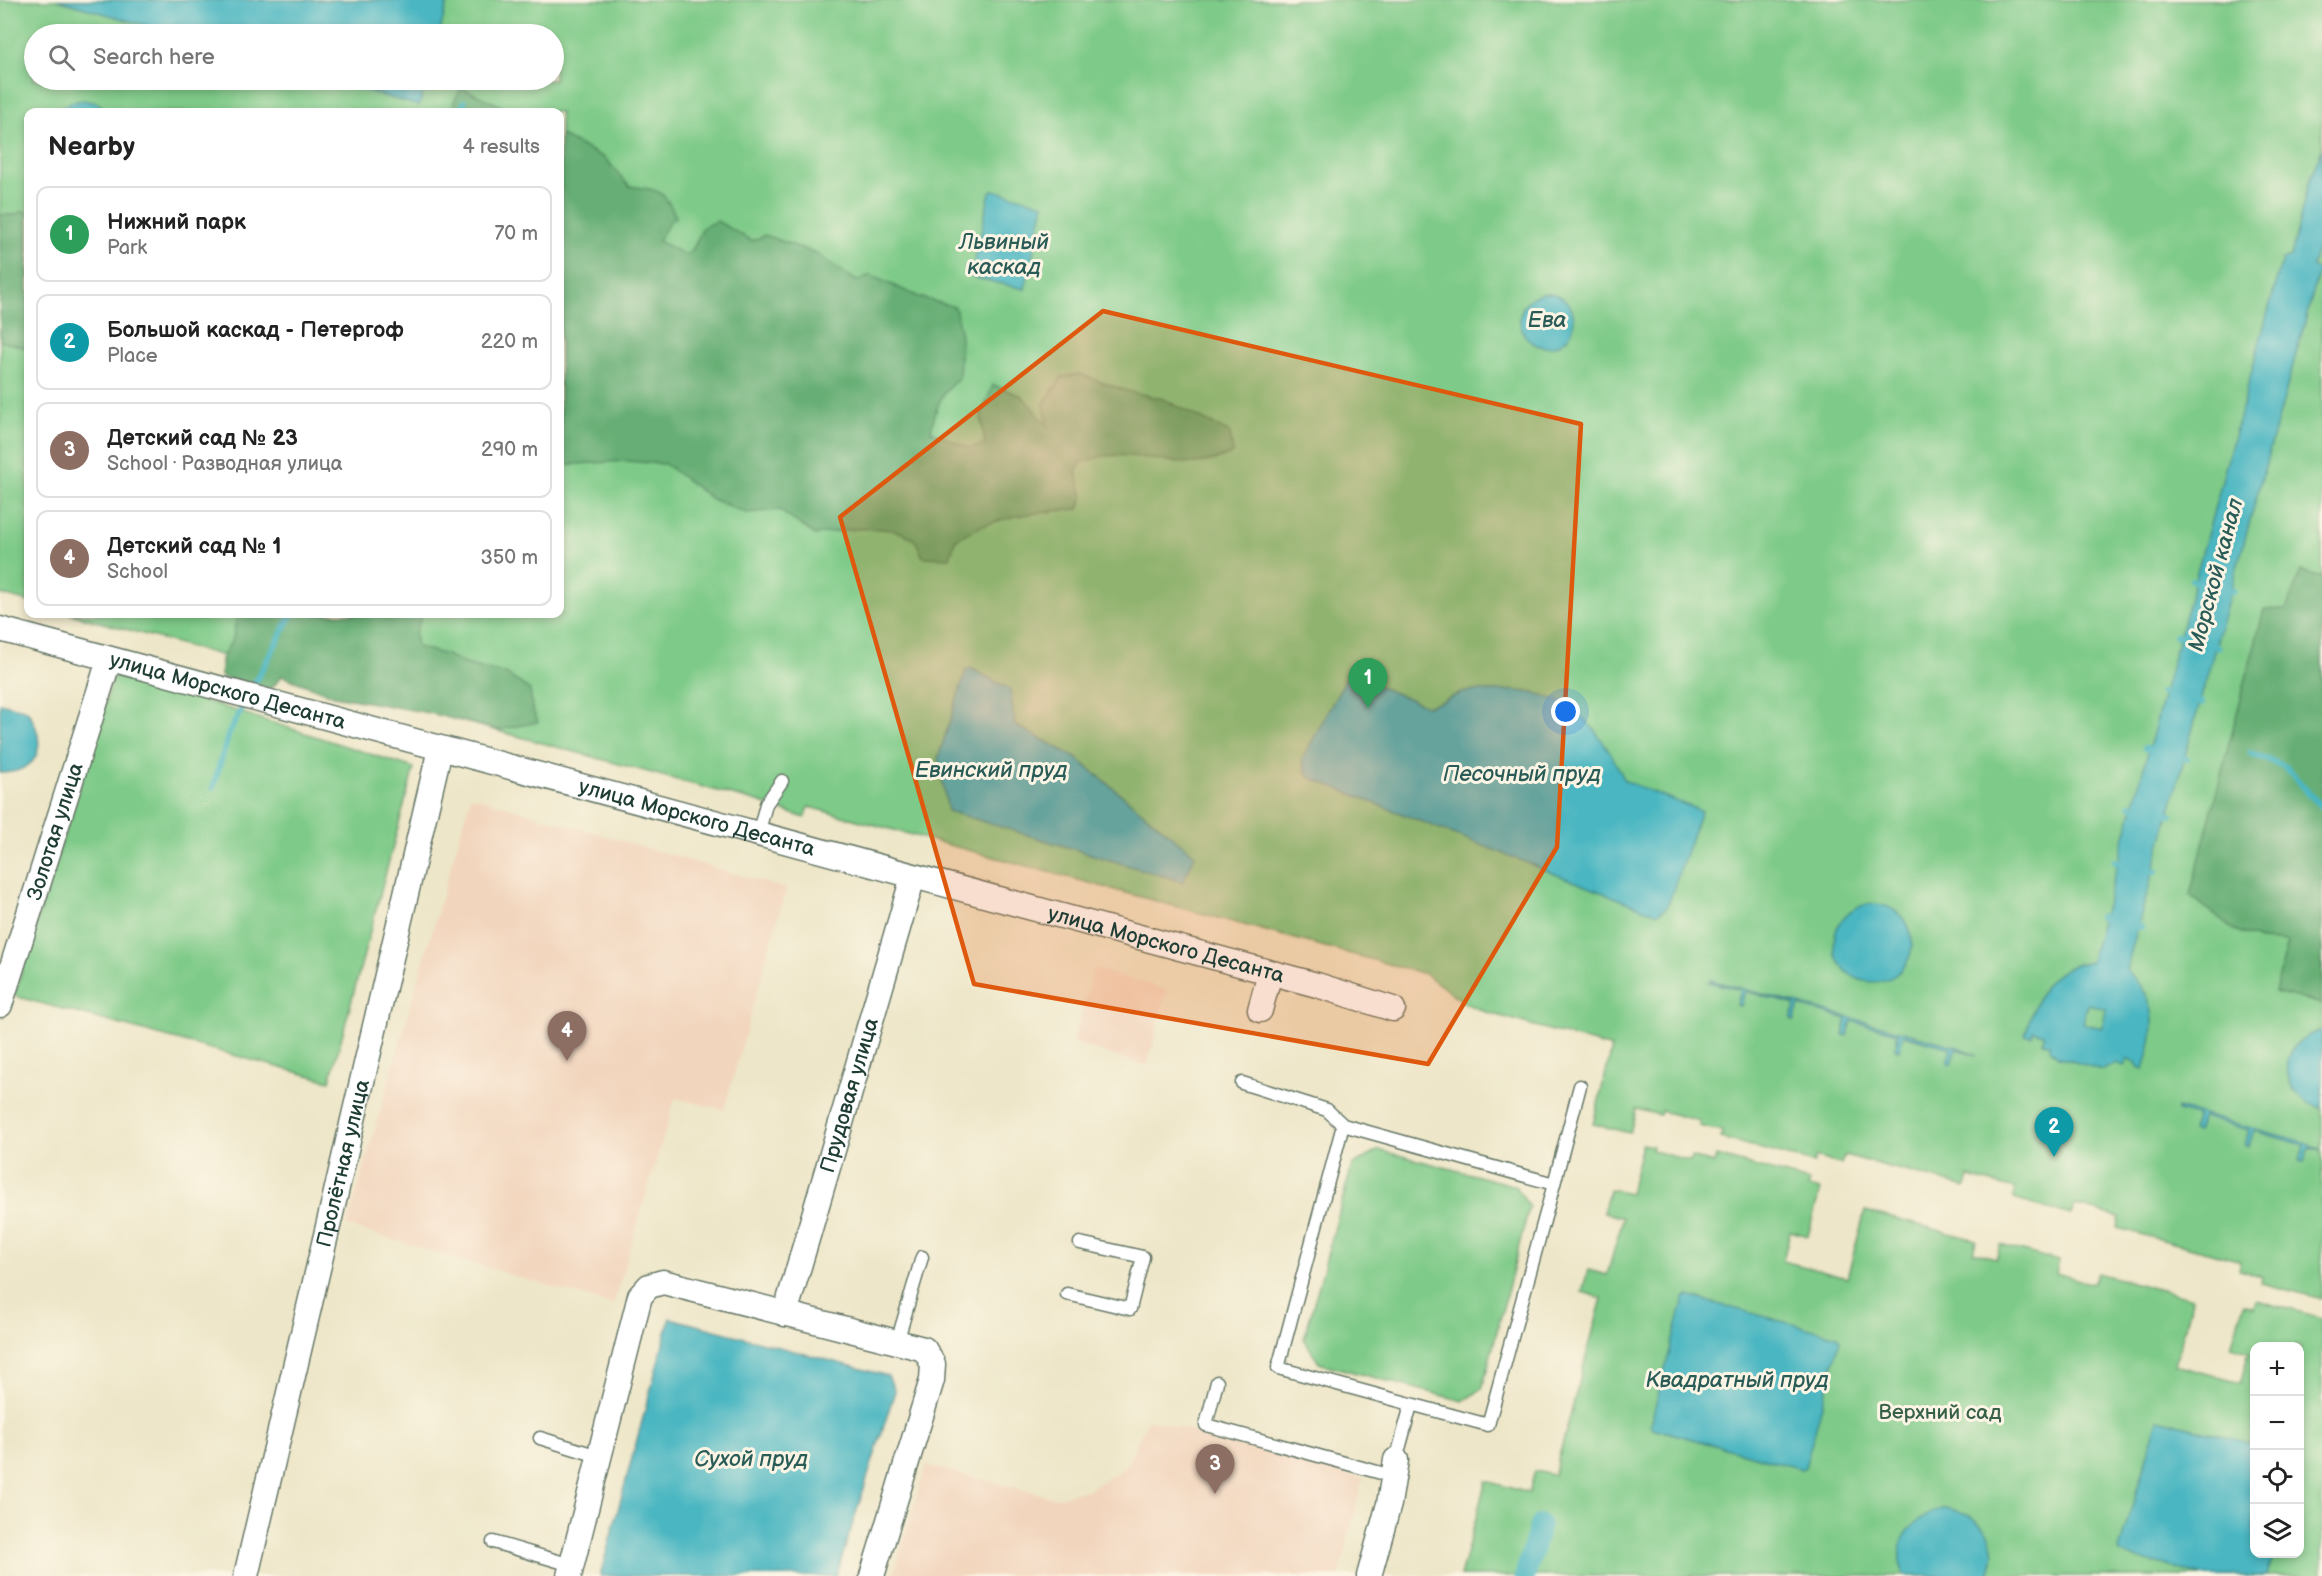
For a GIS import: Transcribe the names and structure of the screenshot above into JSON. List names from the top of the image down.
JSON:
{
  "streets": {
    "street": [
      "улица Морского Десанта",
      "Золотая улица",
      "Прудовая улица",
      "Пролётная улица"
    ]
  },
  "crossings": [
    ["улица Морского Десанта", "Золотая улица"],
    ["улица Морского Десанта", "Прудовая улица"],
    ["улица Морского Десанта", "Пролётная улица"]
  ],
  "water": [
    "Львиный каскад",
    "Ева",
    "Морской канал",
    "Евинский пруд",
    "Песочный пруд",
    "Квадратный пруд",
    "Сухой пруд"
  ],
  "parks": ["Верхний сад"],
  "page": {
    "search": "Search here",
    "heading": ["Nearby", "4 results"],
    "list": [
      {
        "mark": "1",
        "name": "Нижний парк",
        "note": "Park",
        "value": "70 m"
      },
      {
        "mark": "2",
        "name": "Большой каскад - Петергоф",
        "note": "Place",
        "value": "220 m"
      },
      {
        "mark": "3",
        "name": "Детский сад № 23",
        "note": "School · Разводная улица",
        "value": "290 m"
      },
      {
        "mark": "4",
        "name": "Детский сад № 1",
        "note": "School",
        "value": "350 m"
      }
    ],
    "pins": [
      "1",
      "4",
      "2",
      "3"
    ],
    "map_buttons": ["+", "−"]
  }
}
